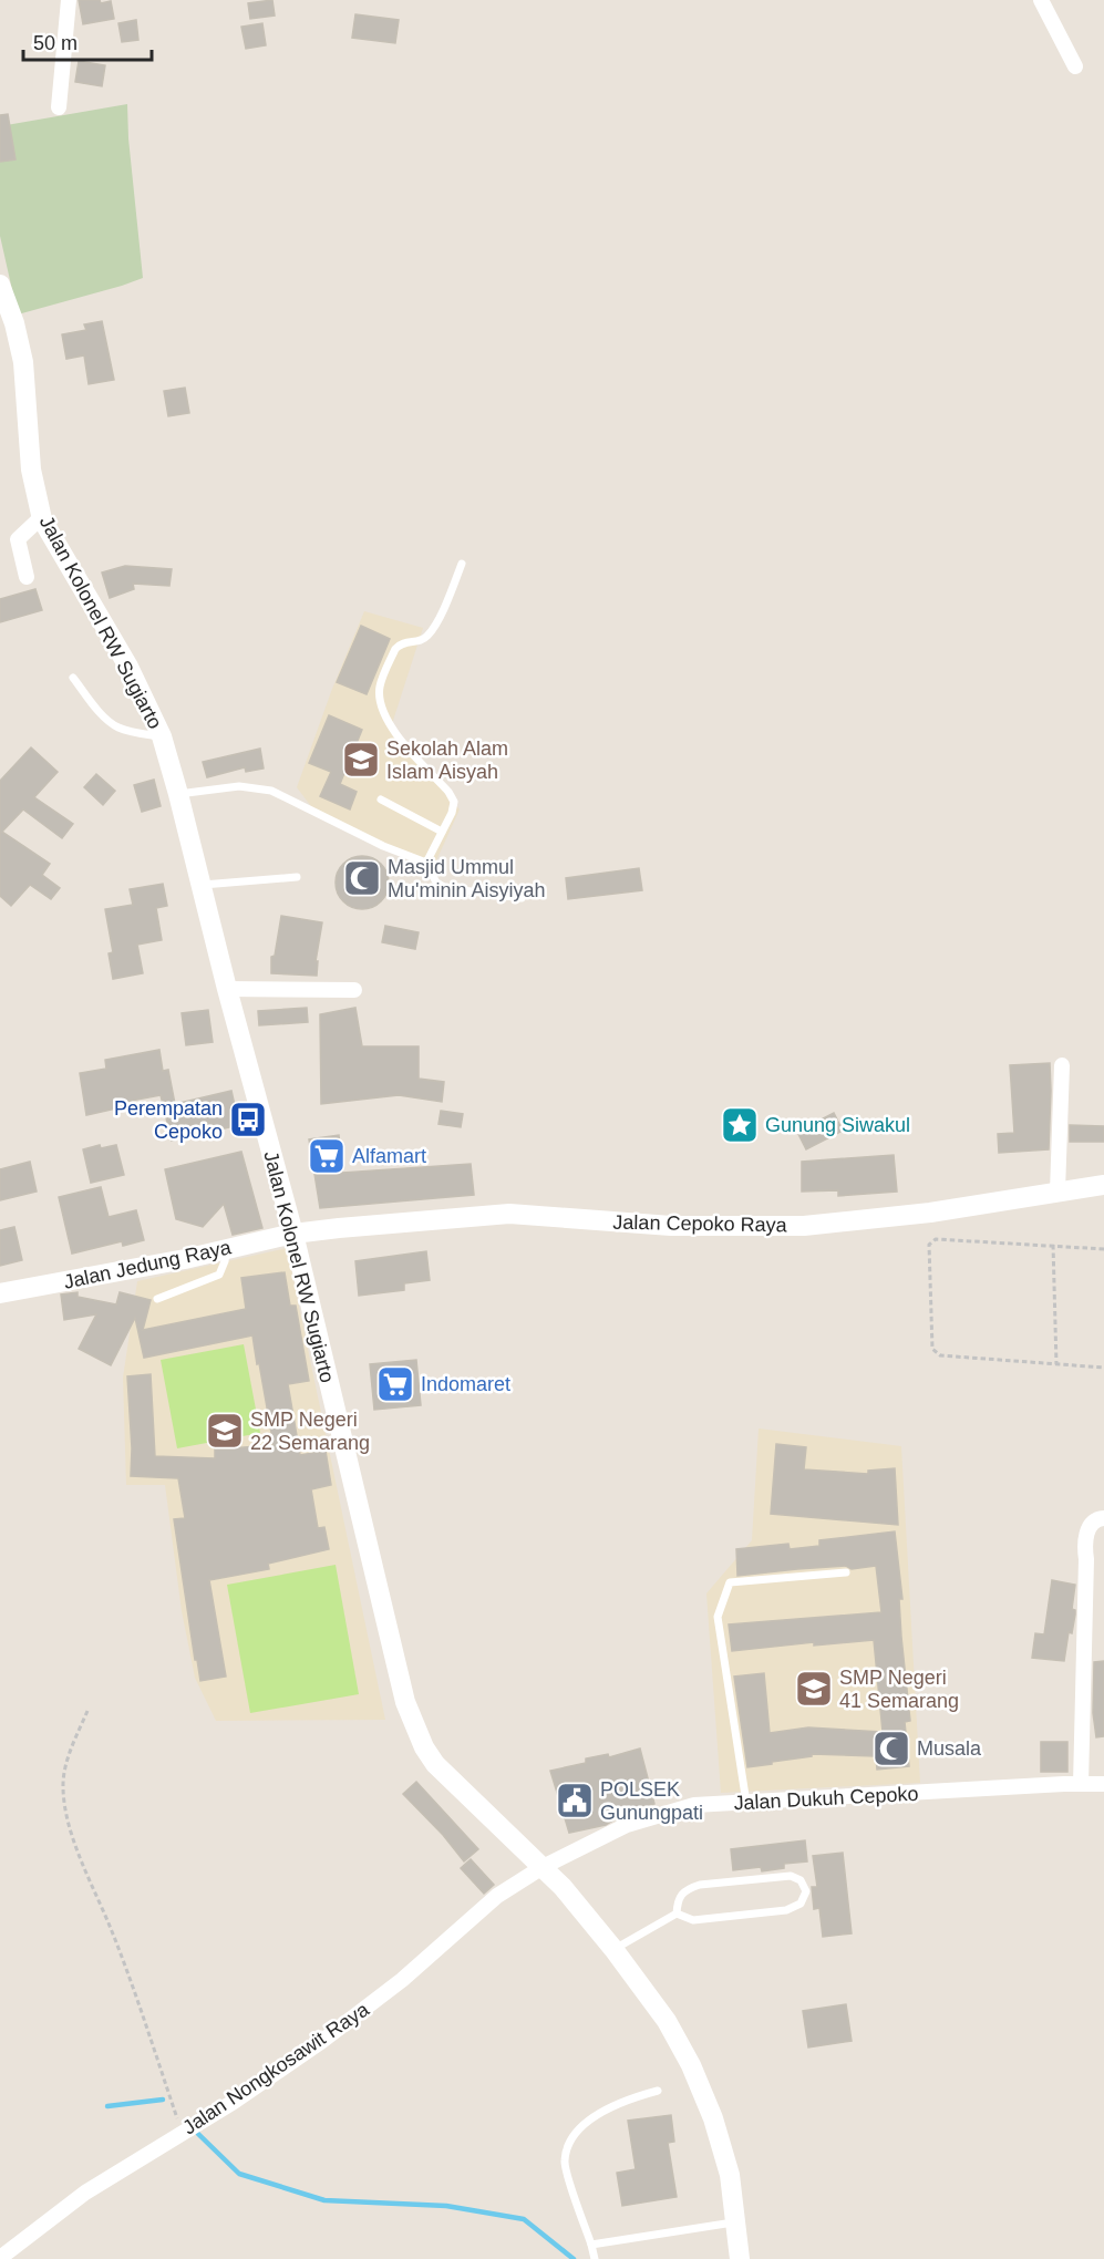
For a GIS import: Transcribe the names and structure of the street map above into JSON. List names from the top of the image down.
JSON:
{
  "streets": {
    "main road": ["Jalan Kolonel RW Sugiarto", "Jalan Cepoko Raya", "Jalan Jedung Raya"],
    "street": ["Jalan Dukuh Cepoko", "Jalan Nongkosawit Raya"]
  },
  "crossings": [
    ["Jalan Kolonel RW Sugiarto", "Jalan Cepoko Raya"],
    ["Jalan Kolonel RW Sugiarto", "Jalan Jedung Raya"],
    ["Jalan Kolonel RW Sugiarto", "Jalan Dukuh Cepoko"],
    ["Jalan Kolonel RW Sugiarto", "Jalan Nongkosawit Raya"],
    ["Jalan Cepoko Raya", "Jalan Jedung Raya"],
    ["Jalan Dukuh Cepoko", "Jalan Nongkosawit Raya"]
  ],
  "places": {
    "school or university": ["Sekolah Alam Islam Aisyah", "SMP Negeri 22 Semarang", "SMP Negeri 41 Semarang"],
    "mosque": ["Masjid Ummul Mu'minin Aisyiyah", "Musala"],
    "bus stop": ["Perempatan Cepoko"],
    "place": ["Gunung Siwakul"],
    "supermarket": ["Alfamart", "Indomaret"],
    "public building": ["POLSEK Gunungpati"]
  },
  "scale_bar": "50 m"
}
